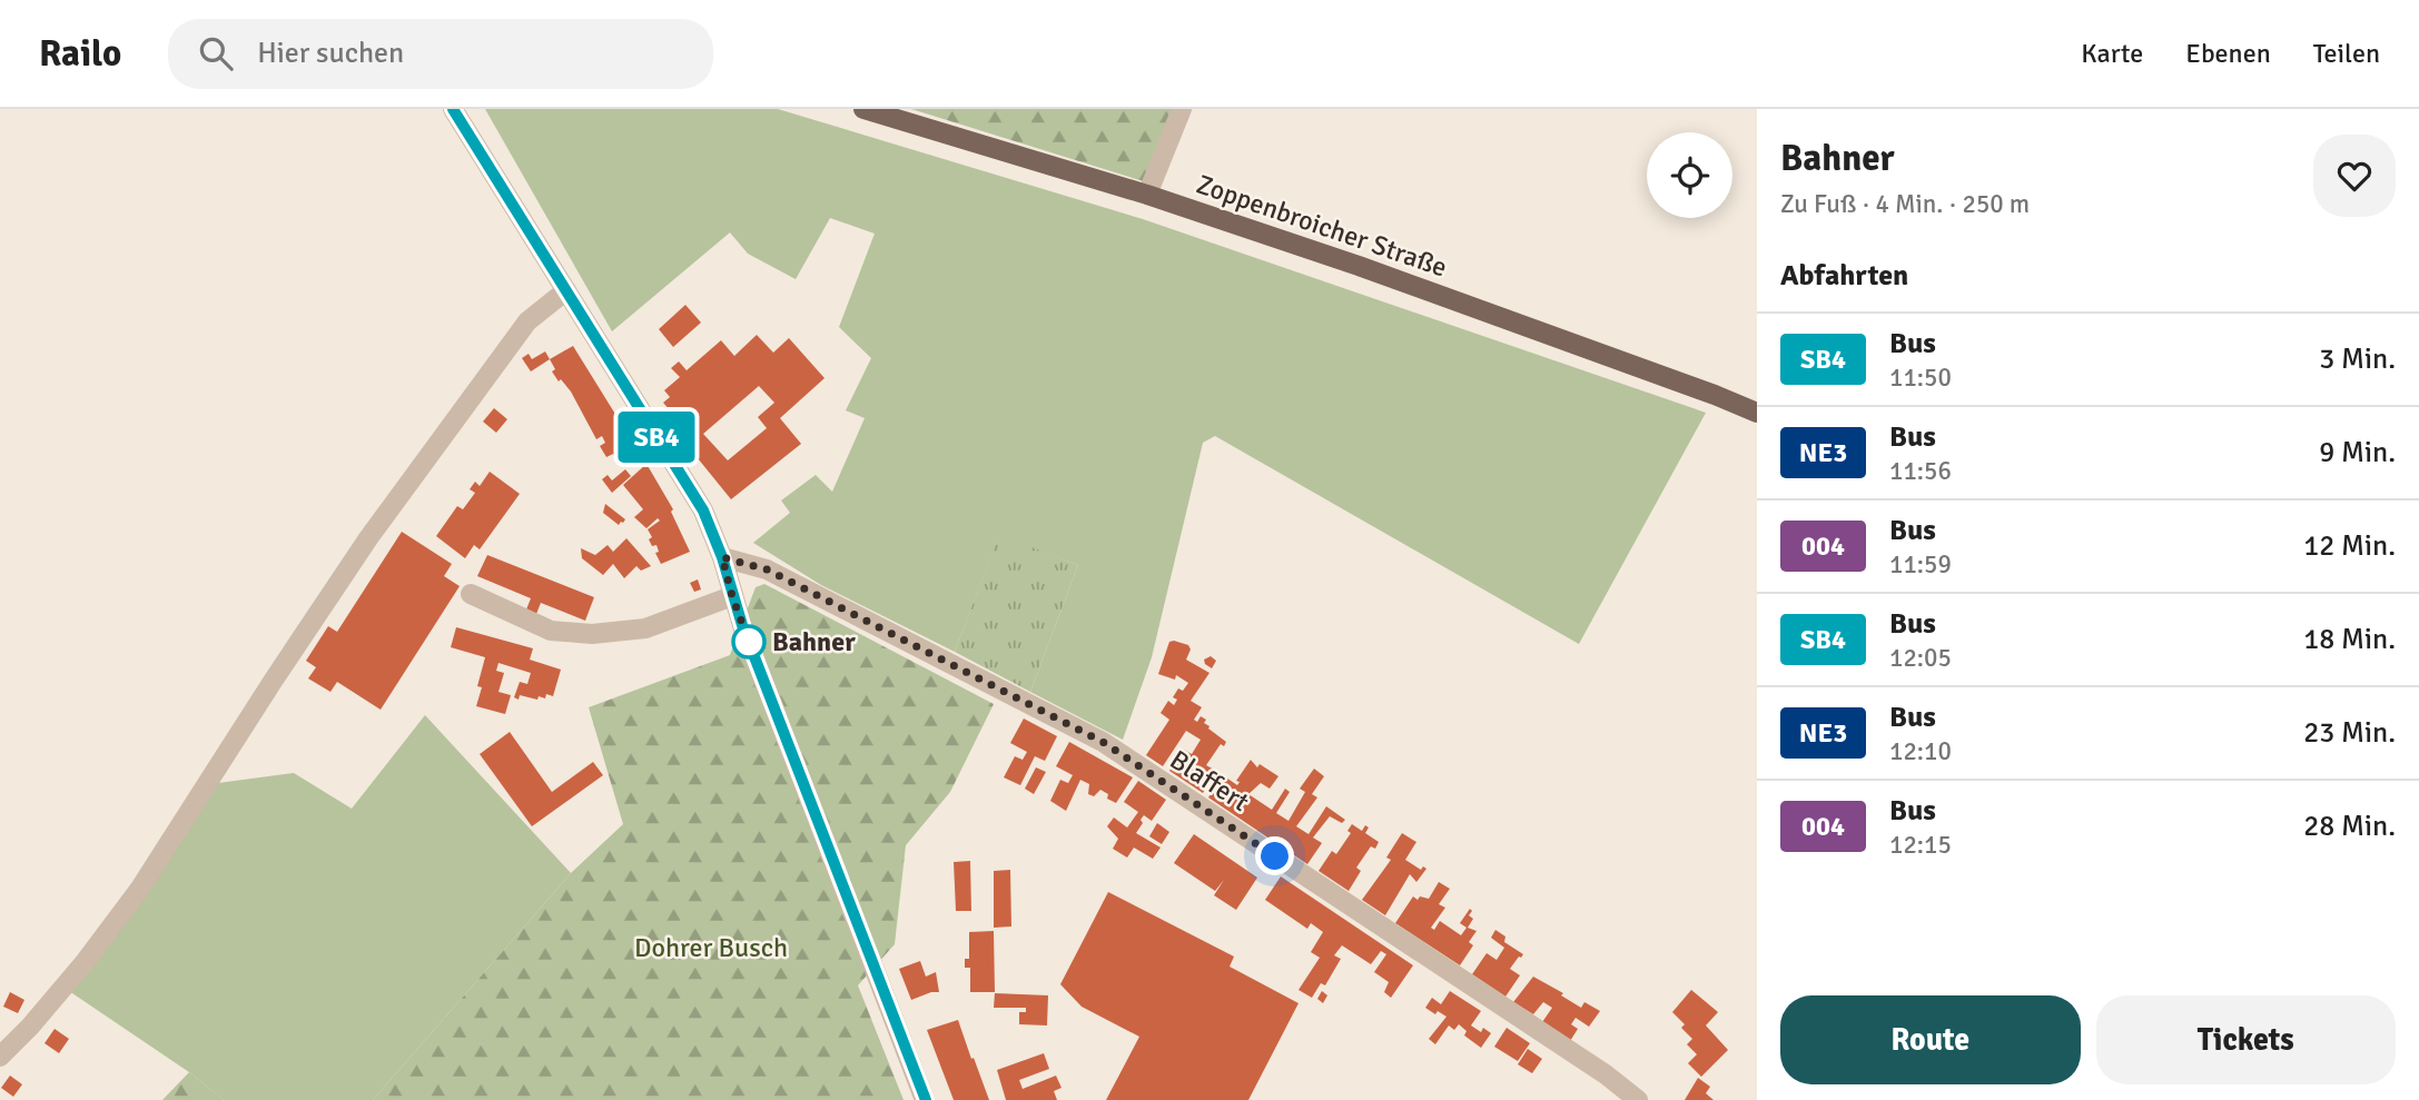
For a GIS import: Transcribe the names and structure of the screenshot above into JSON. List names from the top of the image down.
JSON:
{
  "streets": {
    "main road": ["Zoppenbroicher Straße"],
    "street": ["Blaffert"]
  },
  "parks": ["Dohrer Busch"],
  "places": ["Bahner"],
  "lines": ["bus line SB4"],
  "page": {
    "header": "Railo",
    "search": "Hier suchen",
    "nav": ["Karte", "Ebenen", "Teilen"],
    "on_map": "SB4",
    "heading": [
      ["Bahner", "Zu Fuß · 4 Min. · 250 m"],
      "Abfahrten"
    ],
    "list": [
      {
        "mark": "SB4",
        "name": "Bus",
        "note": "11:50",
        "value": "3 Min."
      },
      {
        "mark": "NE3",
        "name": "Bus",
        "note": "11:56",
        "value": "9 Min."
      },
      {
        "mark": "004",
        "name": "Bus",
        "note": "11:59",
        "value": "12 Min."
      },
      {
        "mark": "SB4",
        "name": "Bus",
        "note": "12:05",
        "value": "18 Min."
      },
      {
        "mark": "NE3",
        "name": "Bus",
        "note": "12:10",
        "value": "23 Min."
      },
      {
        "mark": "004",
        "name": "Bus",
        "note": "12:15",
        "value": "28 Min."
      }
    ],
    "buttons": ["Route", "Tickets"]
  }
}
